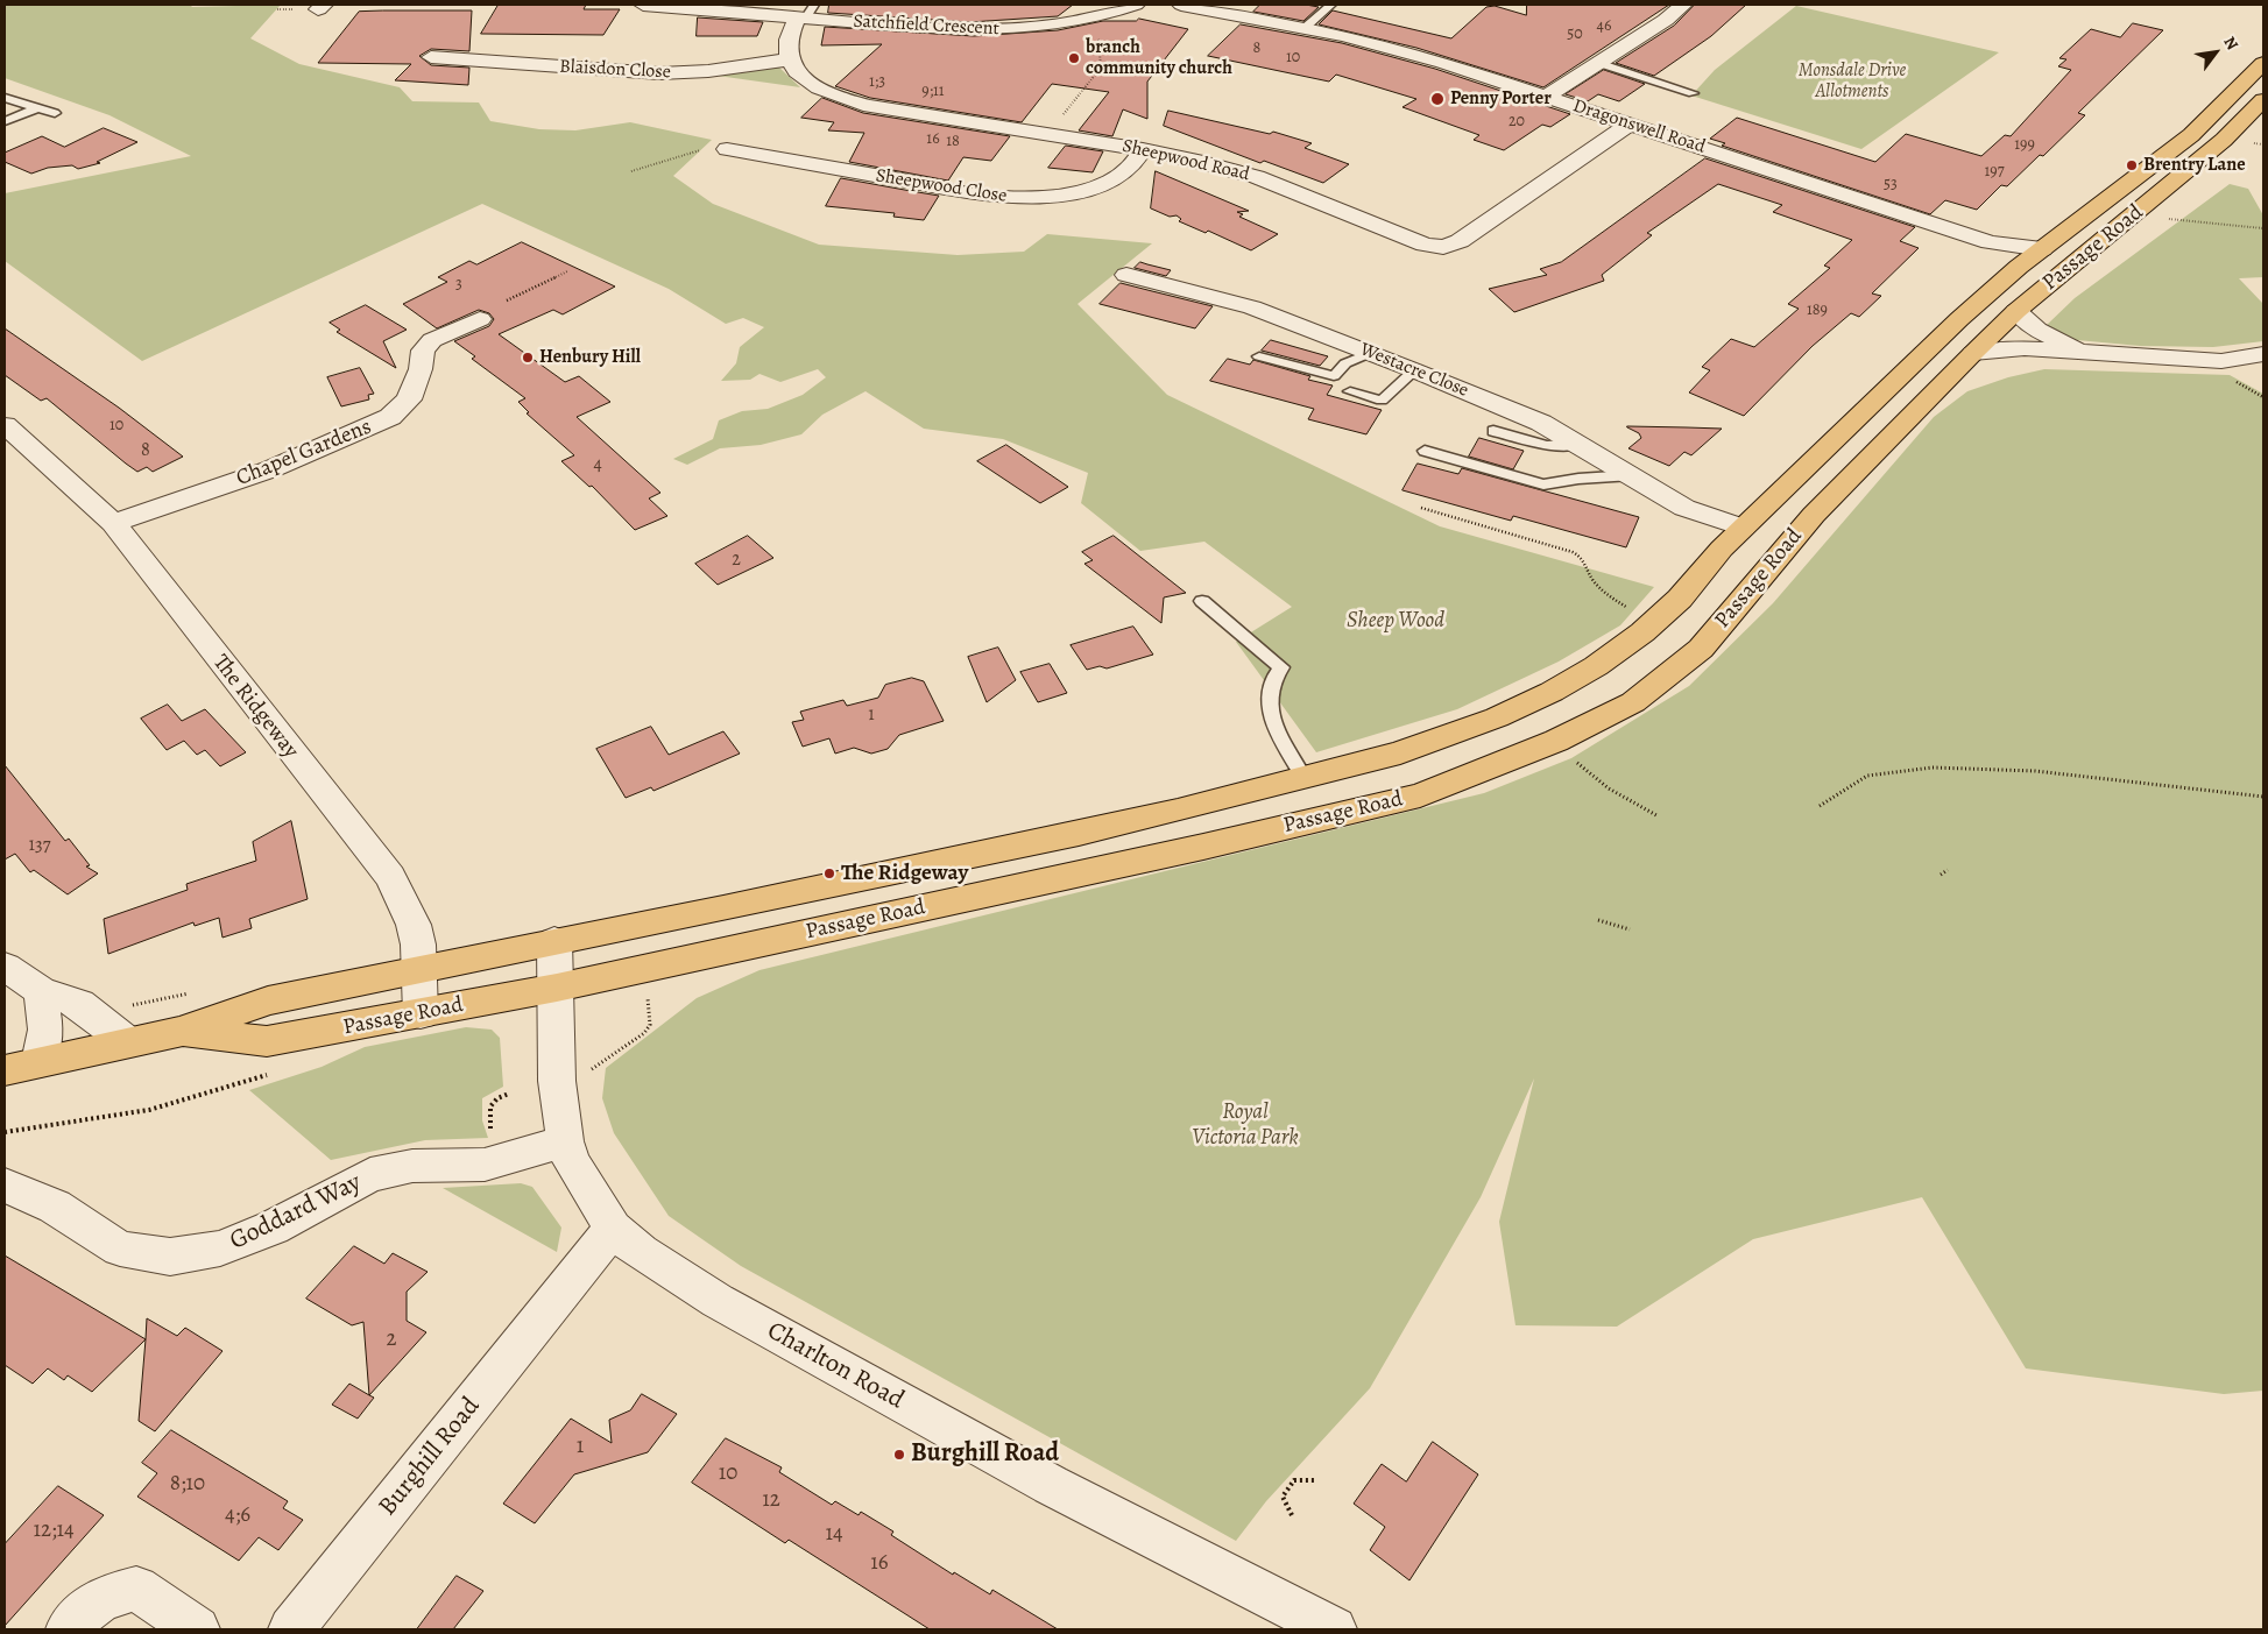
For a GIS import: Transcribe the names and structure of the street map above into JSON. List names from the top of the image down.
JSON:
{
  "streets": {
    "main road": ["Passage Road"],
    "street": [
      "Satchfield Crescent",
      "Blaisdon Close",
      "Dragonswell Road",
      "Sheepwood Road",
      "Sheepwood Close",
      "Westacre Close",
      "Chapel Gardens",
      "The Ridgeway",
      "Goddard Way",
      "Charlton Road",
      "Burghill Road"
    ]
  },
  "crossings": [
    ["Blaisdon Close", "Sheepwood Road"],
    ["Dragonswell Road", "Sheepwood Road"],
    ["Dragonswell Road", "Passage Road"],
    ["Sheepwood Road", "Sheepwood Close"],
    ["Passage Road", "Westacre Close"],
    ["Passage Road", "The Ridgeway"],
    ["Passage Road", "Charlton Road"],
    ["Chapel Gardens", "The Ridgeway"],
    ["Goddard Way", "Charlton Road"],
    ["Charlton Road", "Burghill Road"]
  ],
  "parks": ["Monsdale Drive Allotments", "Sheep Wood", "Royal Victoria Park"],
  "places": [
    "branch community church",
    "Penny Porter",
    "Brentry Lane",
    "Henbury Hill",
    "The Ridgeway",
    "Burghill Road"
  ],
  "house_numbers": [
    "46",
    "50",
    "8",
    "10",
    "1;3",
    "9;11",
    "20",
    "16",
    "18",
    "199",
    "197",
    "53",
    "3",
    "189",
    "10",
    "8",
    "4",
    "2",
    "1",
    "137",
    "2",
    "1",
    "10",
    "8;10",
    "12",
    "4;6",
    "12;14",
    "14",
    "16"
  ],
  "north": "top right"
}
